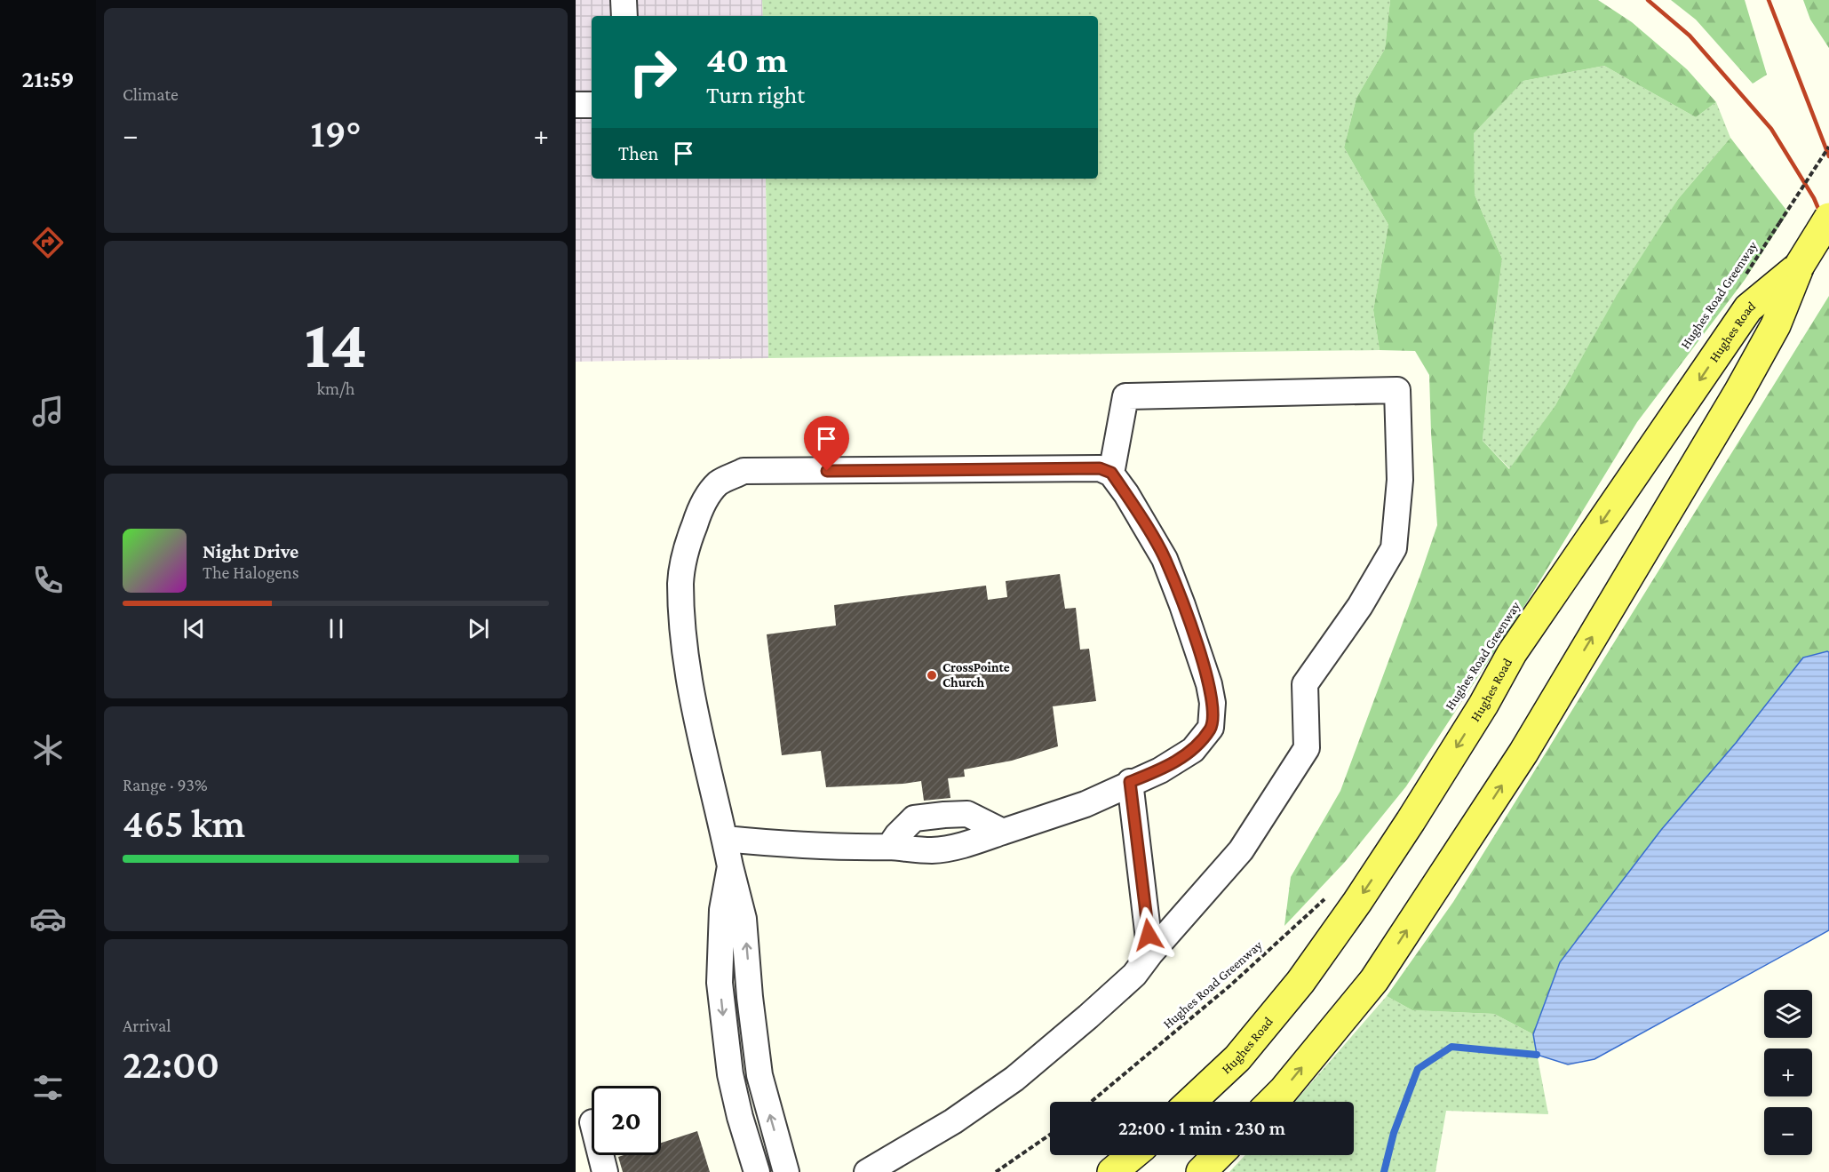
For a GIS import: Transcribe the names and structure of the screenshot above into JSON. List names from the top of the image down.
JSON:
{
  "streets": {
    "main road": ["Hughes Road"],
    "path": ["Hughes Road Greenway"]
  },
  "places": ["CrossPointe Church"],
  "page": {
    "tabs": "21:59",
    "tile": [
      "Climate",
      ["14", "km/h"],
      ["Range · 93%", "465 km"],
      ["Arrival", "22:00"]
    ],
    "turn": ["40 m", "Turn right"],
    "heat": ["−", "19°", "+"],
    "then": "Then",
    "song": ["Night Drive", "The Halogens"],
    "map_buttons": ["+", "−"],
    "limit": "20",
    "trip": "22:00 · 1 min · 230 m"
  }
}
